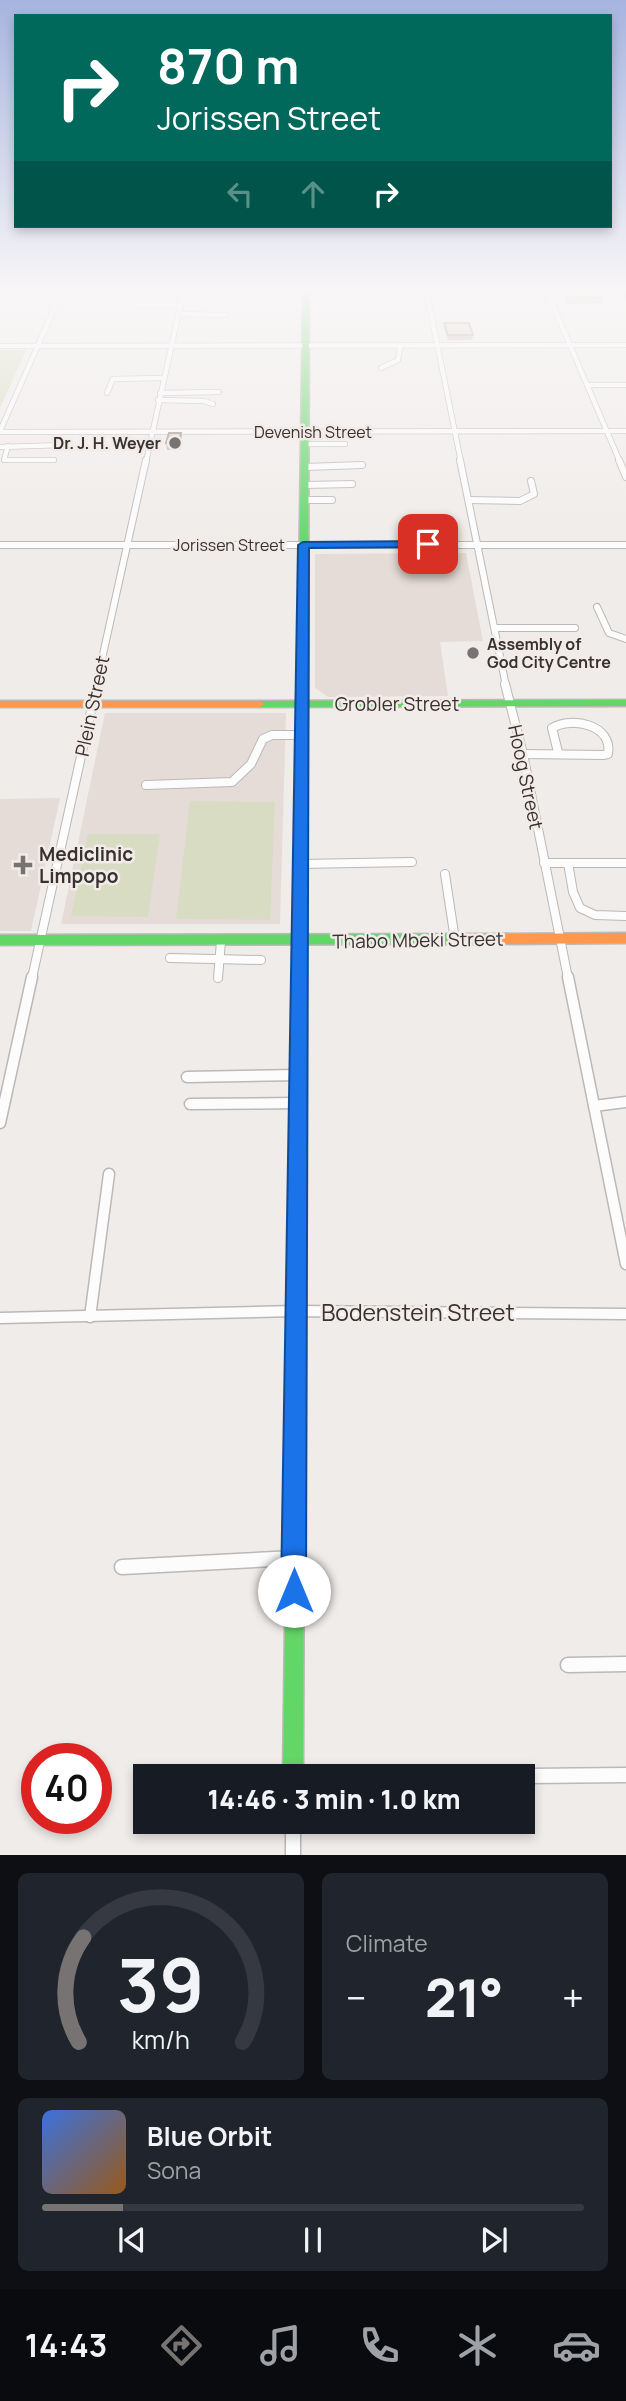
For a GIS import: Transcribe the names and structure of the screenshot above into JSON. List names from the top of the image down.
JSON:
{
  "streets": {
    "street": [
      "Devenish Street",
      "Jorissen Street",
      "Grobler Street",
      "Plein Street",
      "Hoog Street",
      "Thabo Mbeki Street",
      "Bodenstein Street"
    ]
  },
  "crossings": [
    ["Devenish Street", "Plein Street"],
    ["Devenish Street", "Hoog Street"],
    ["Jorissen Street", "Plein Street"],
    ["Jorissen Street", "Hoog Street"],
    ["Grobler Street", "Plein Street"],
    ["Grobler Street", "Hoog Street"],
    ["Plein Street", "Thabo Mbeki Street"],
    ["Hoog Street", "Thabo Mbeki Street"]
  ],
  "places": {
    "other": ["Dr. J. H. Weyer", "Assembly of God City Centre"],
    "health": ["Mediclinic Limpopo"]
  },
  "page": {
    "turn": ["870 m", "Jorissen Street"],
    "limit": "40",
    "trip": "14:46 · 3 min · 1.0 km",
    "tile": "Climate",
    "heat": ["−", "21°", "+"],
    "song": ["Blue Orbit", "Sona"],
    "tabs": "14:43",
    "gauge": ["39", "km/h"]
  }
}
